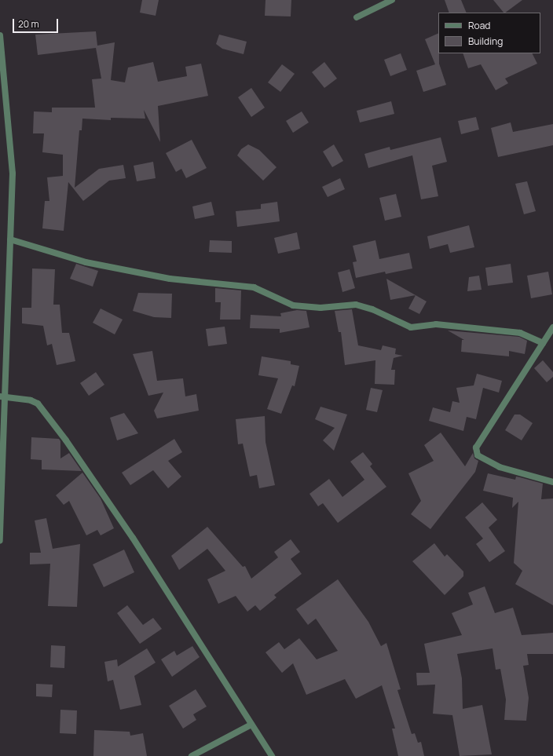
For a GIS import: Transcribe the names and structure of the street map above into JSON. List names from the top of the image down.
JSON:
{
  "legend": ["Road", "Building"],
  "scale_bar": "20 m"
}
